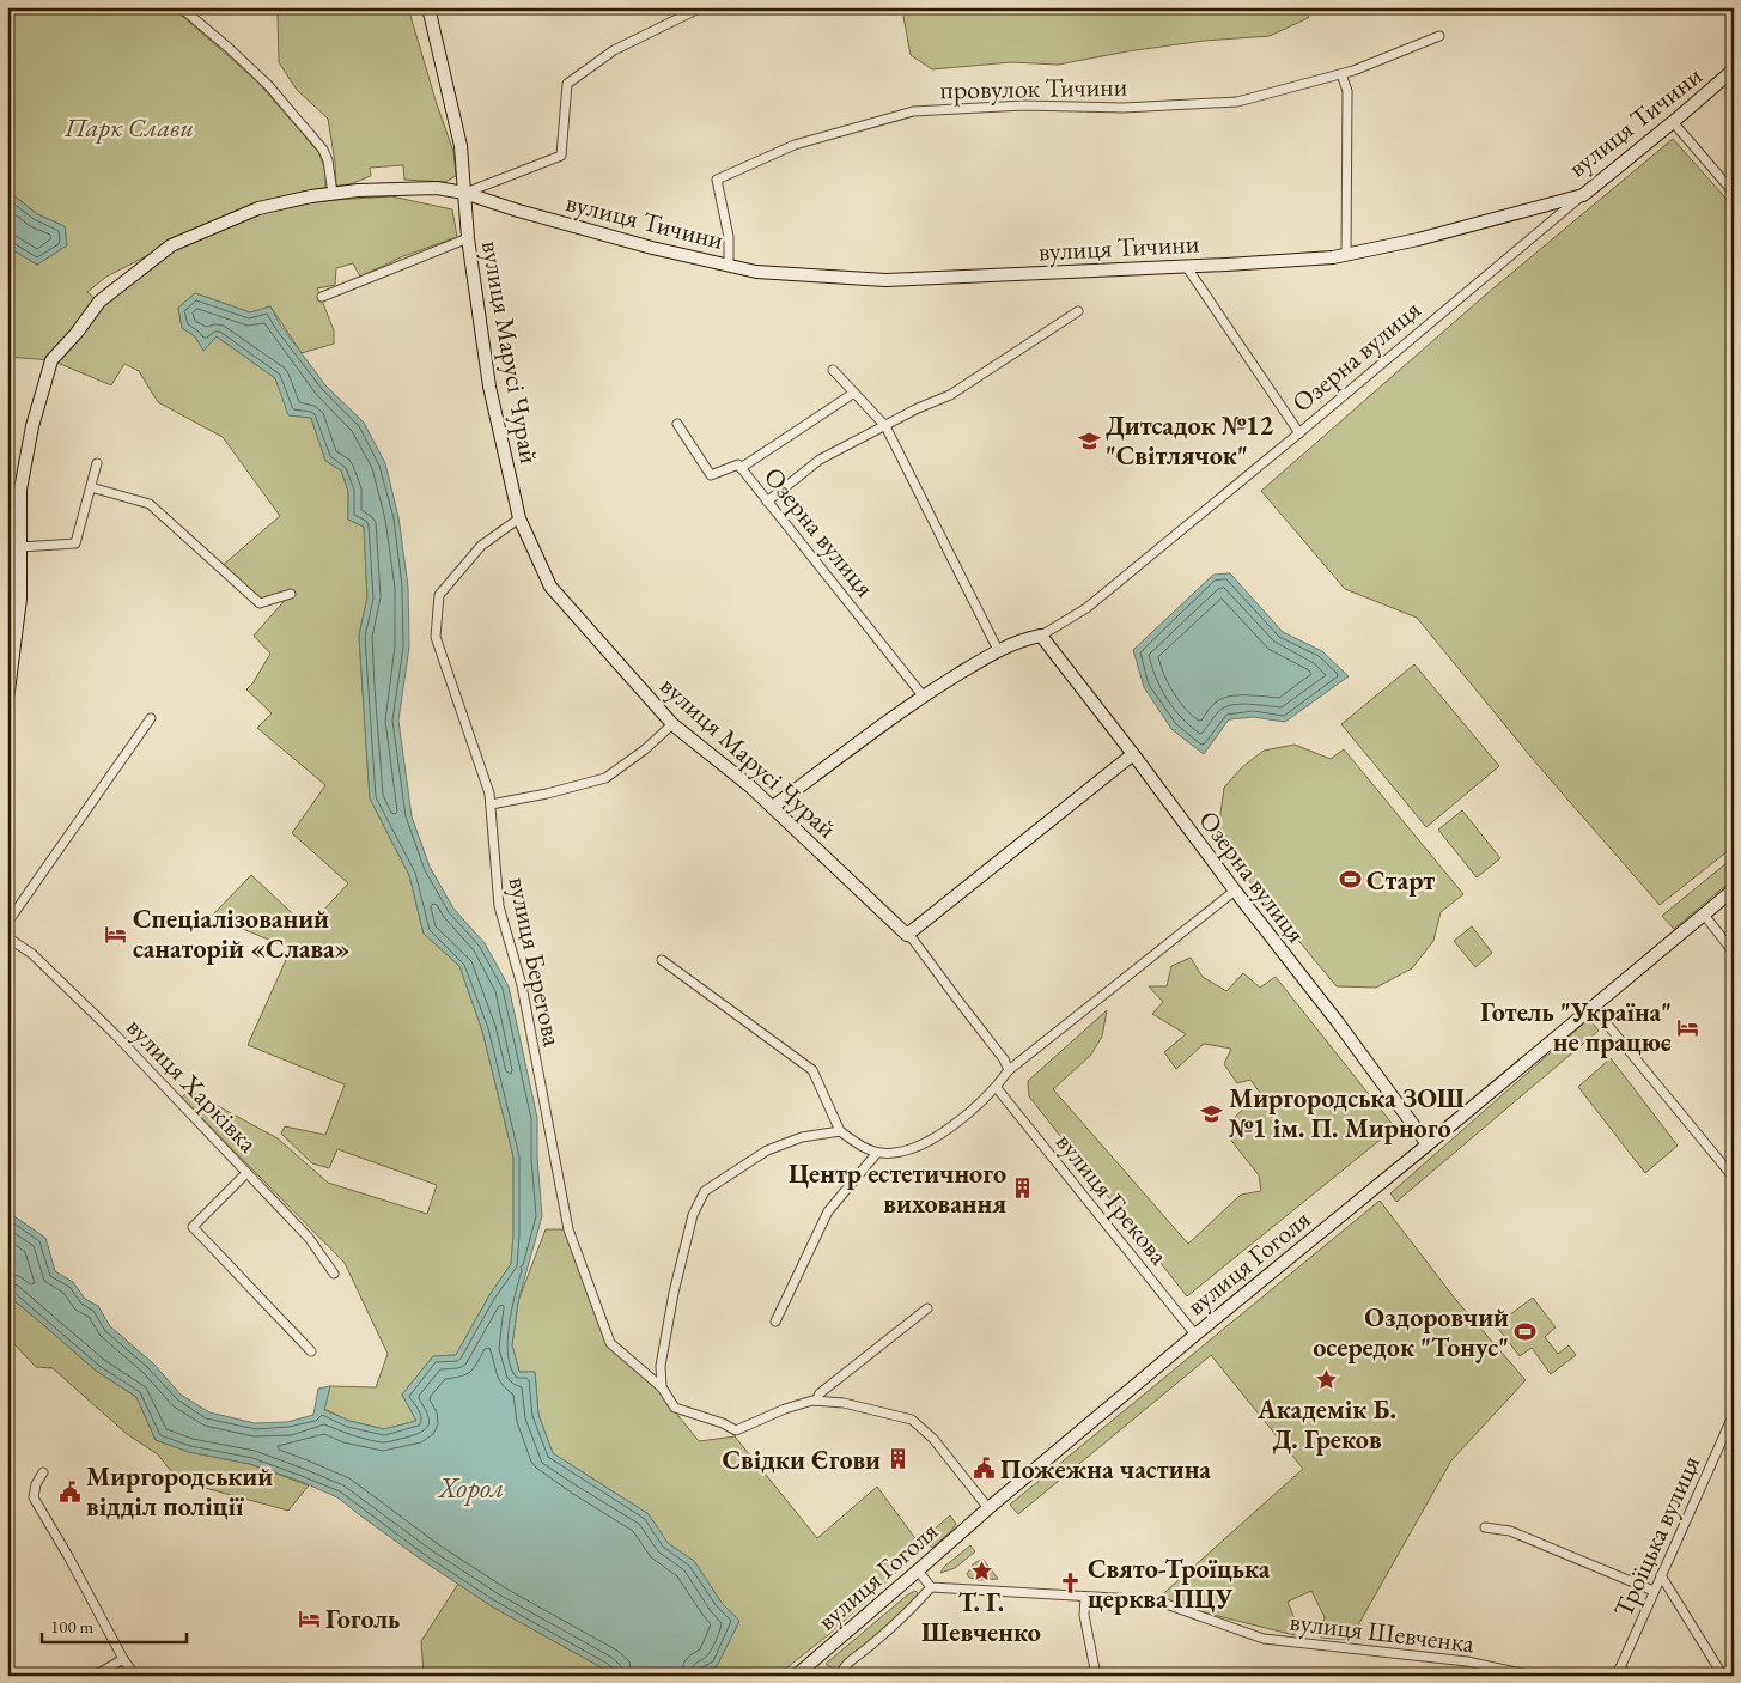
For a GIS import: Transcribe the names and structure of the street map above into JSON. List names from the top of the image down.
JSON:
{
  "streets": {
    "street": [
      "провулок Тичини",
      "вулиця Тичини",
      "вулиця Марусі Чурай",
      "Озерна вулиця",
      "вулиця Берегова",
      "вулиця Харківка",
      "вулиця Грекова",
      "вулиця Гоголя",
      "Троїцька вулиця",
      "вулиця Шевченка"
    ]
  },
  "crossings": [
    ["провулок Тичини", "вулиця Тичини"],
    ["вулиця Тичини", "вулиця Марусі Чурай"],
    ["вулиця Тичини", "Озерна вулиця"],
    ["вулиця Марусі Чурай", "Озерна вулиця"],
    ["вулиця Марусі Чурай", "вулиця Берегова"],
    ["Озерна вулиця", "вулиця Гоголя"],
    ["вулиця Грекова", "вулиця Гоголя"]
  ],
  "water": ["Хорол"],
  "parks": ["Парк Слави"],
  "places": {
    "school or university": ["Дитсадок №12 \"Світлячок\"", "Миргородська ЗОШ №1 ім. П. Мирного"],
    "sports": ["Старт", "Оздоровчий осередок \"Тонус\""],
    "hotel": ["Спеціалізований санаторій «Слава»", "Готель \"Україна\" не працює", "Гоголь"],
    "building": ["Центр естетичного виховання", "Свідки Єгови"],
    "place": ["Академік Б. Д. Греков", "Т. Г. Шевченко"],
    "public building": ["Пожежна частина", "Миргородський відділ поліції"],
    "church": ["Свято-Троїцька церква ПЦУ"]
  },
  "scale_bar": "100 m"
}
